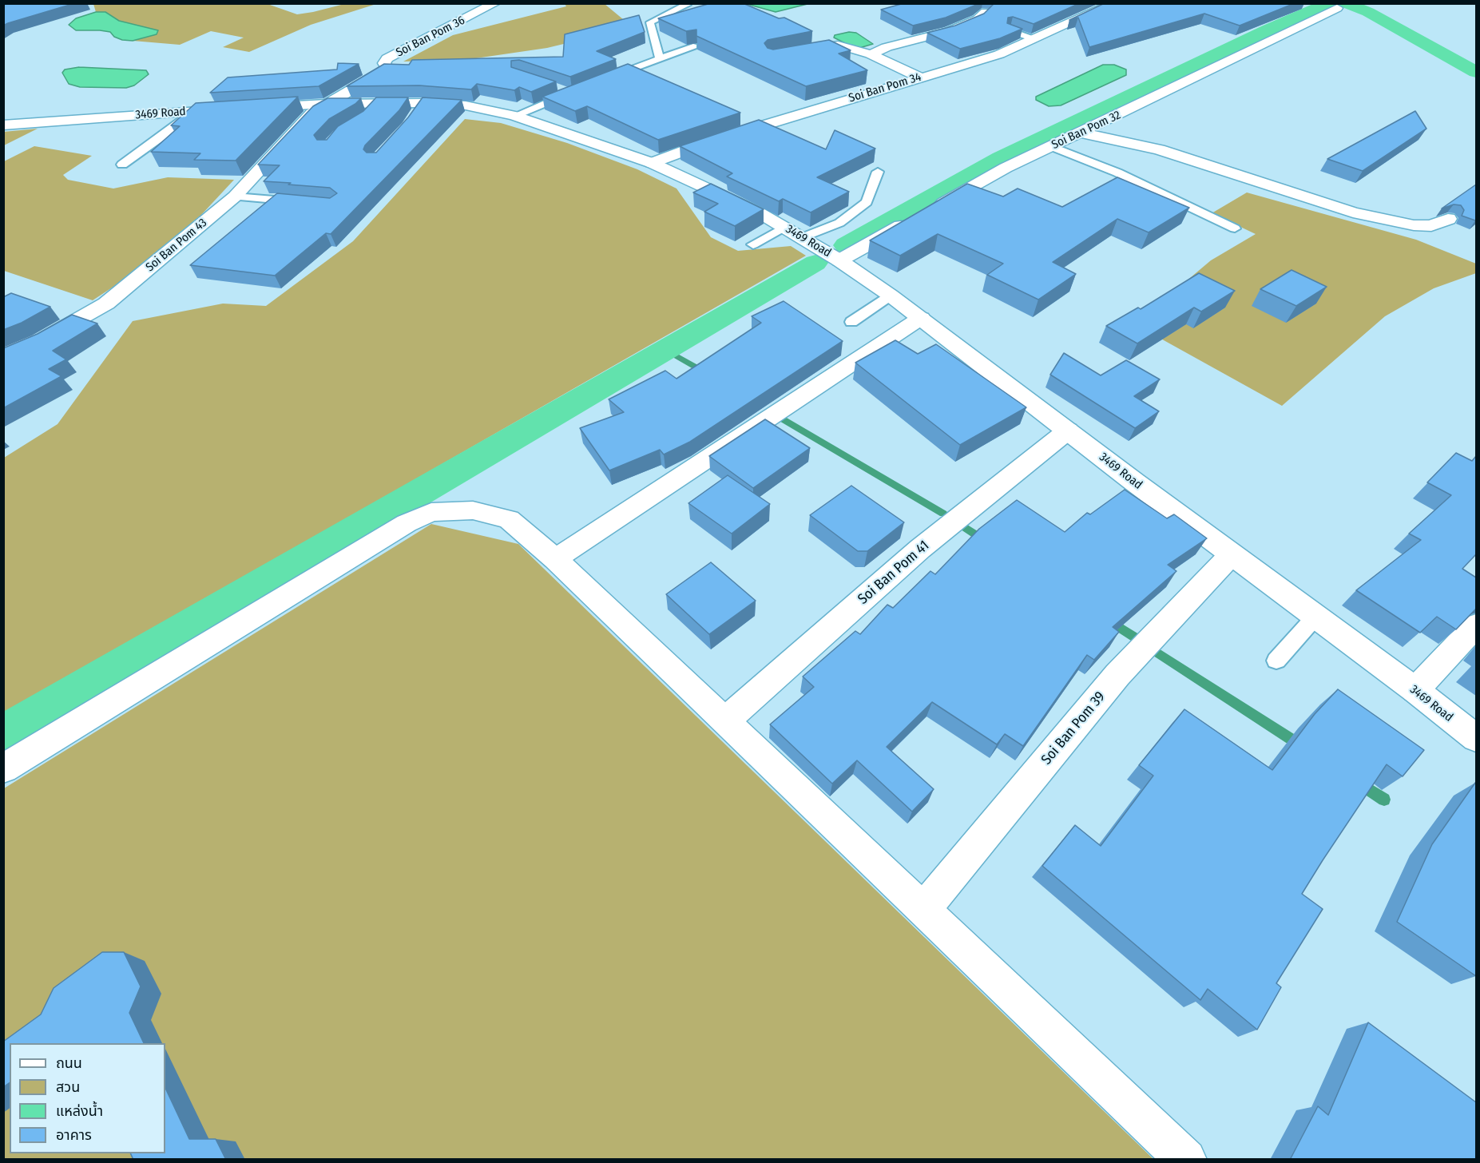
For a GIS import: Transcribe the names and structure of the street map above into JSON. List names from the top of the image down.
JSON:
{
  "streets": {
    "street": [
      "Soi Ban Pom 36",
      "Soi Ban Pom 34",
      "3469 Road",
      "Soi Ban Pom 32",
      "Soi Ban Pom 43",
      "Soi Ban Pom 41",
      "Soi Ban Pom 39"
    ]
  },
  "crossings": [
    ["Soi Ban Pom 36", "3469 Road"],
    ["Soi Ban Pom 36", "Soi Ban Pom 43"],
    ["Soi Ban Pom 34", "3469 Road"],
    ["3469 Road", "Soi Ban Pom 43"],
    ["3469 Road", "Soi Ban Pom 41"],
    ["3469 Road", "Soi Ban Pom 39"]
  ],
  "legend": [
    "ถนน",
    "สวน",
    "แหล่งน้ำ",
    "อาคาร"
  ]
}
